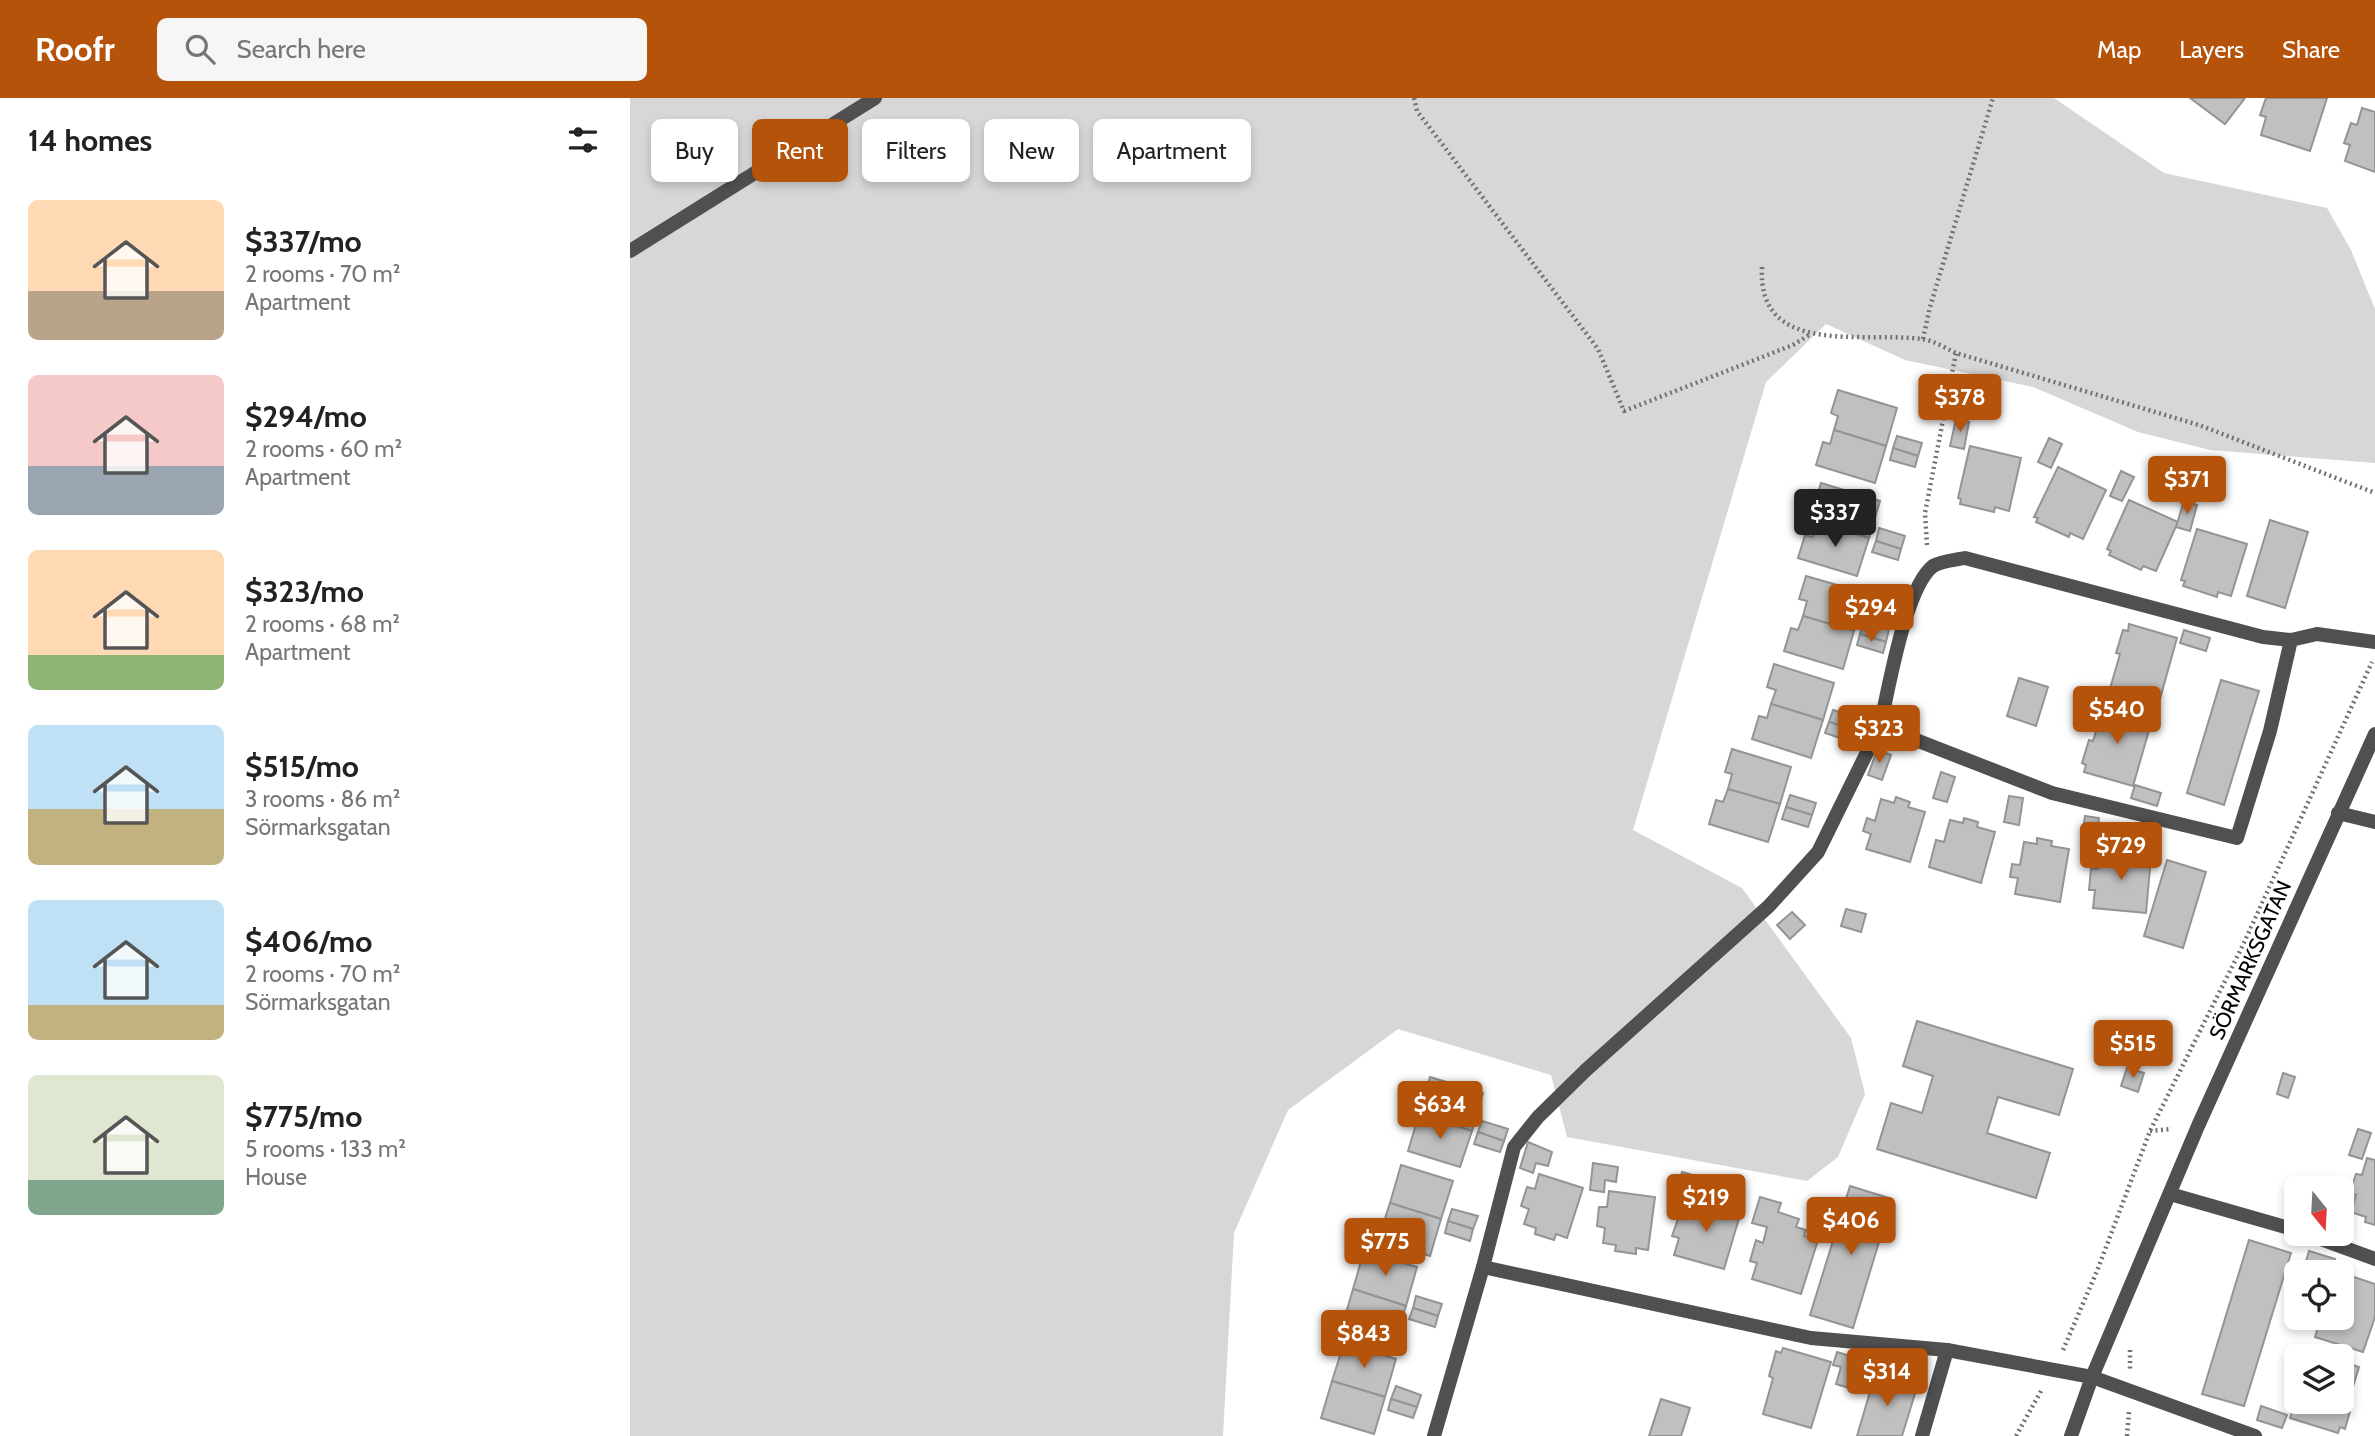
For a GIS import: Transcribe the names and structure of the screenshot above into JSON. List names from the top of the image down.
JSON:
{
  "streets": {
    "street": ["SÖRMARKSGATAN"]
  },
  "north": "bottom",
  "page": {
    "header": "Roofr",
    "search": "Search here",
    "nav": ["Map", "Layers", "Share"],
    "heading": "14 homes",
    "chip": [
      "Buy",
      "Rent",
      "Filters",
      "New",
      "Apartment"
    ],
    "list": [
      {
        "name": "$337/mo",
        "note": "2 rooms · 70 m² · Apartment"
      },
      {
        "name": "$294/mo",
        "note": "2 rooms · 60 m² · Apartment"
      },
      {
        "name": "$323/mo",
        "note": "2 rooms · 68 m² · Apartment"
      },
      {
        "name": "$515/mo",
        "note": "3 rooms · 86 m² · Sörmarksgatan"
      },
      {
        "name": "$406/mo",
        "note": "2 rooms · 70 m² · Sörmarksgatan"
      },
      {
        "name": "$775/mo",
        "note": "5 rooms · 133 m² · House"
      }
    ],
    "price": [
      "$378",
      "$371",
      "$337",
      "$294",
      "$540",
      "$323",
      "$729",
      "$515",
      "$634",
      "$219",
      "$406",
      "$775",
      "$843",
      "$314"
    ]
  }
}
